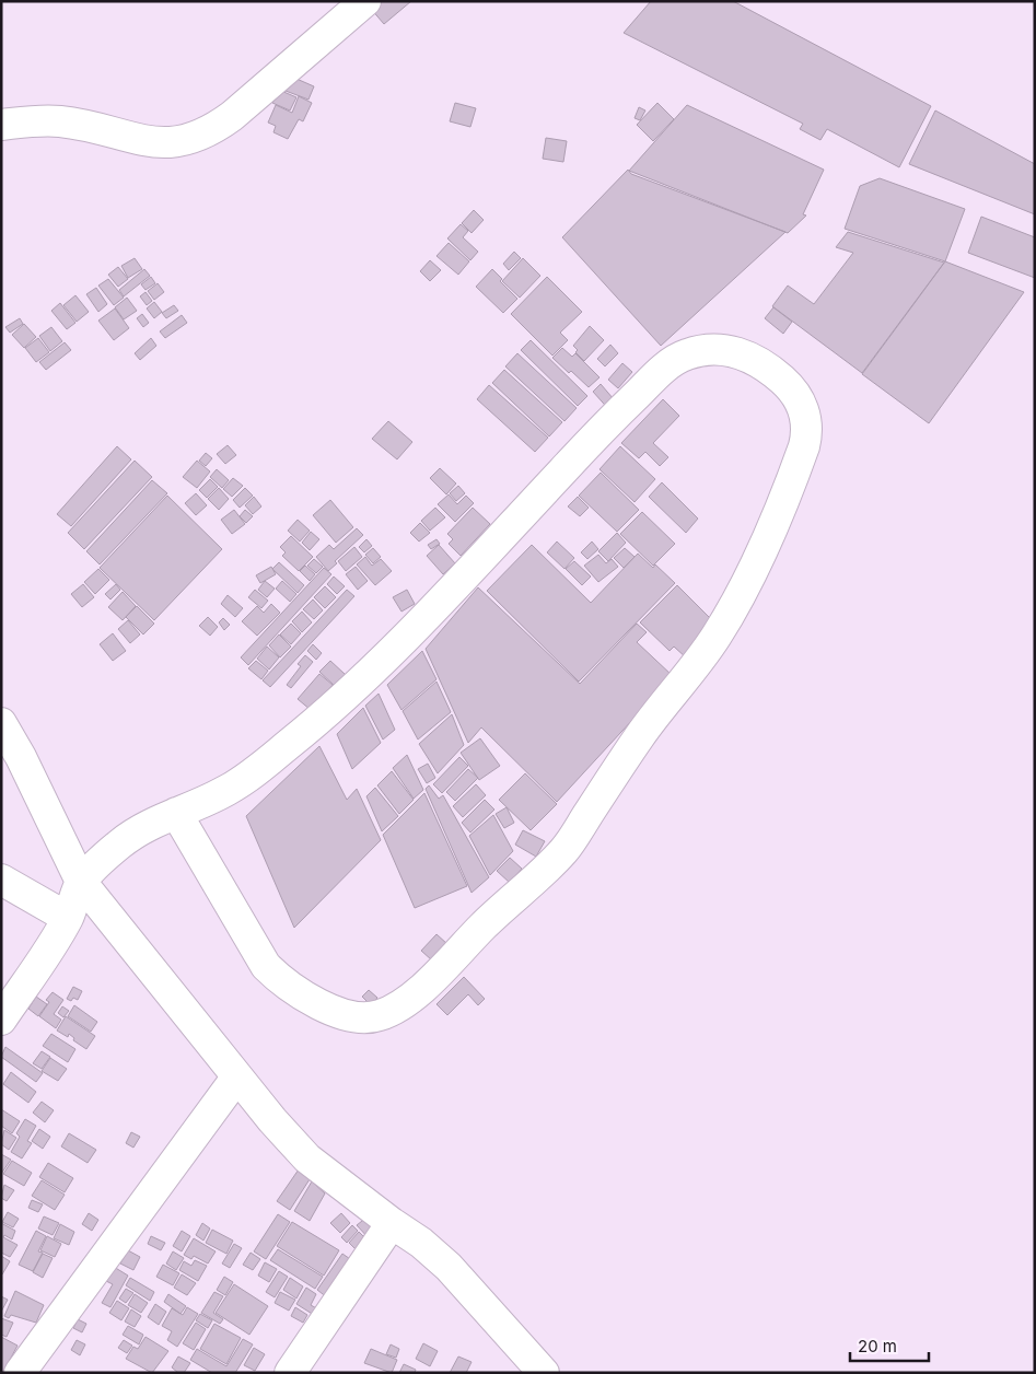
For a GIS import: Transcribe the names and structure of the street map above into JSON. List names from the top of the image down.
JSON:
{
  "scale_bar": "20 m"
}
